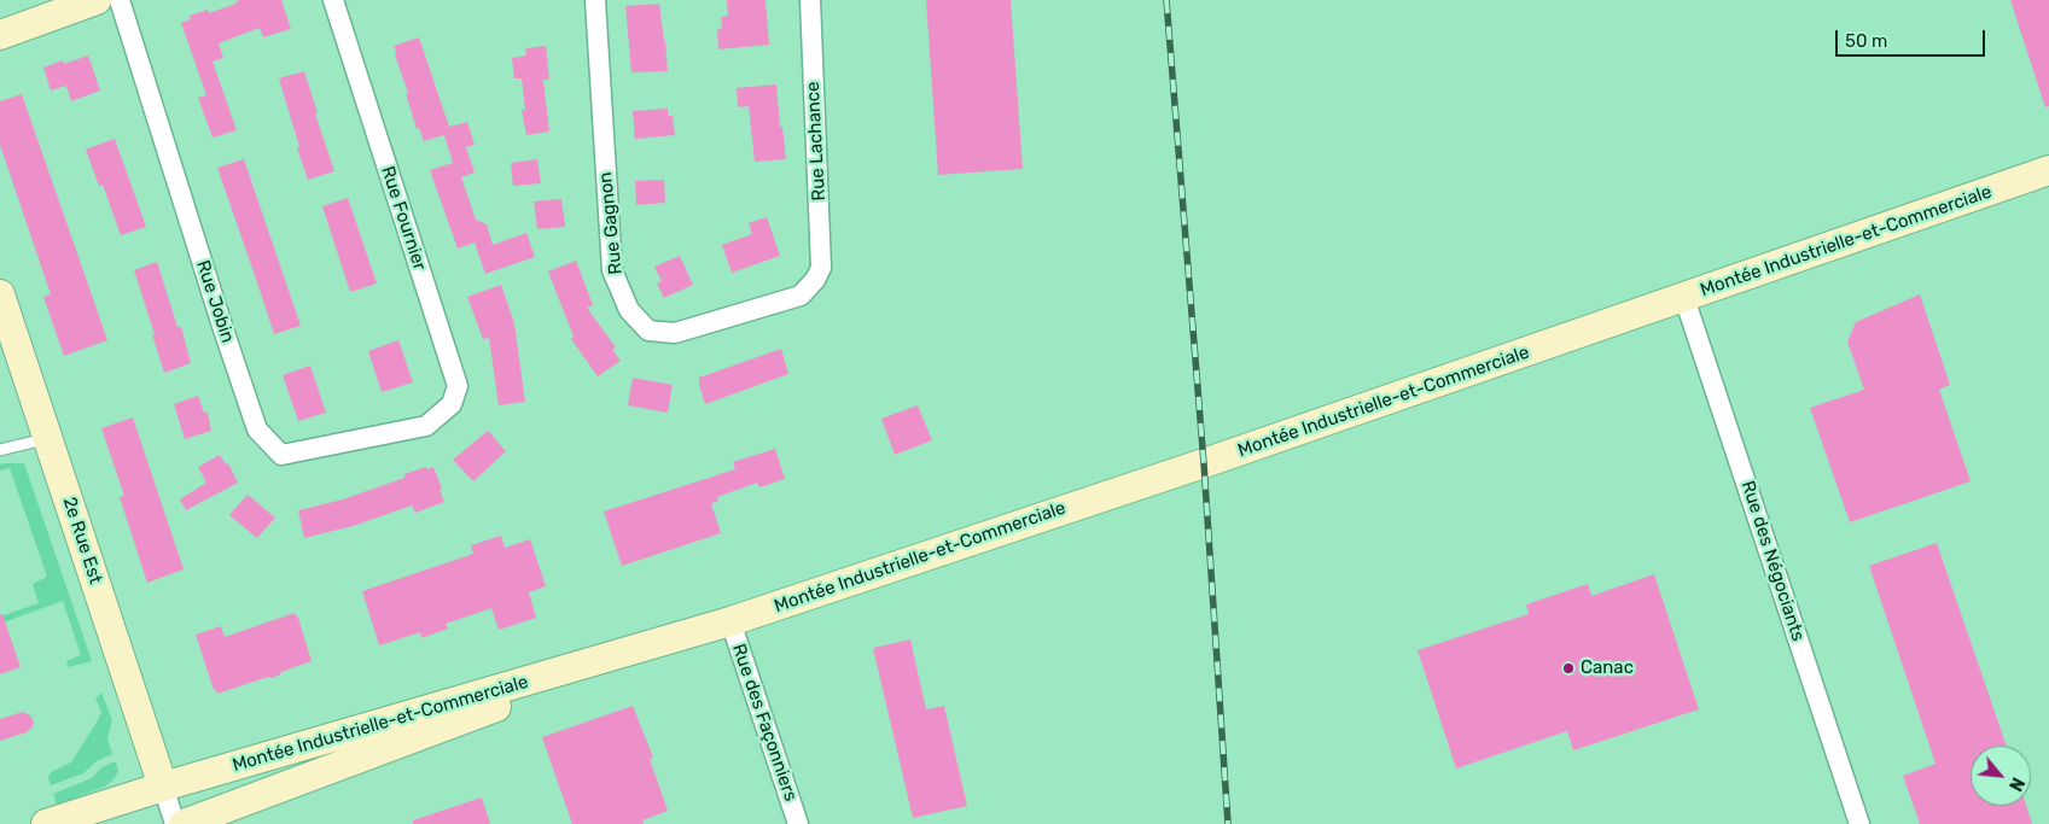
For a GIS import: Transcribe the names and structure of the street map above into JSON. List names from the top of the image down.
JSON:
{
  "streets": {
    "main road": ["Montée Industrielle-et-Commerciale", "2e Rue Est"],
    "street": [
      "Rue Lachance",
      "Rue Fournier",
      "Rue Gagnon",
      "Rue Jobin",
      "Rue des Négociants",
      "Rue des Façonniers"
    ]
  },
  "crossings": [
    ["Rue Lachance", "Rue Gagnon"],
    ["Rue Fournier", "Rue Jobin"],
    ["Montée Industrielle-et-Commerciale", "2e Rue Est"],
    ["Montée Industrielle-et-Commerciale", "Rue des Négociants"],
    ["Montée Industrielle-et-Commerciale", "Rue des Façonniers"]
  ],
  "places": ["Canac"],
  "scale_bar": "50 m",
  "north": "bottom right"
}
